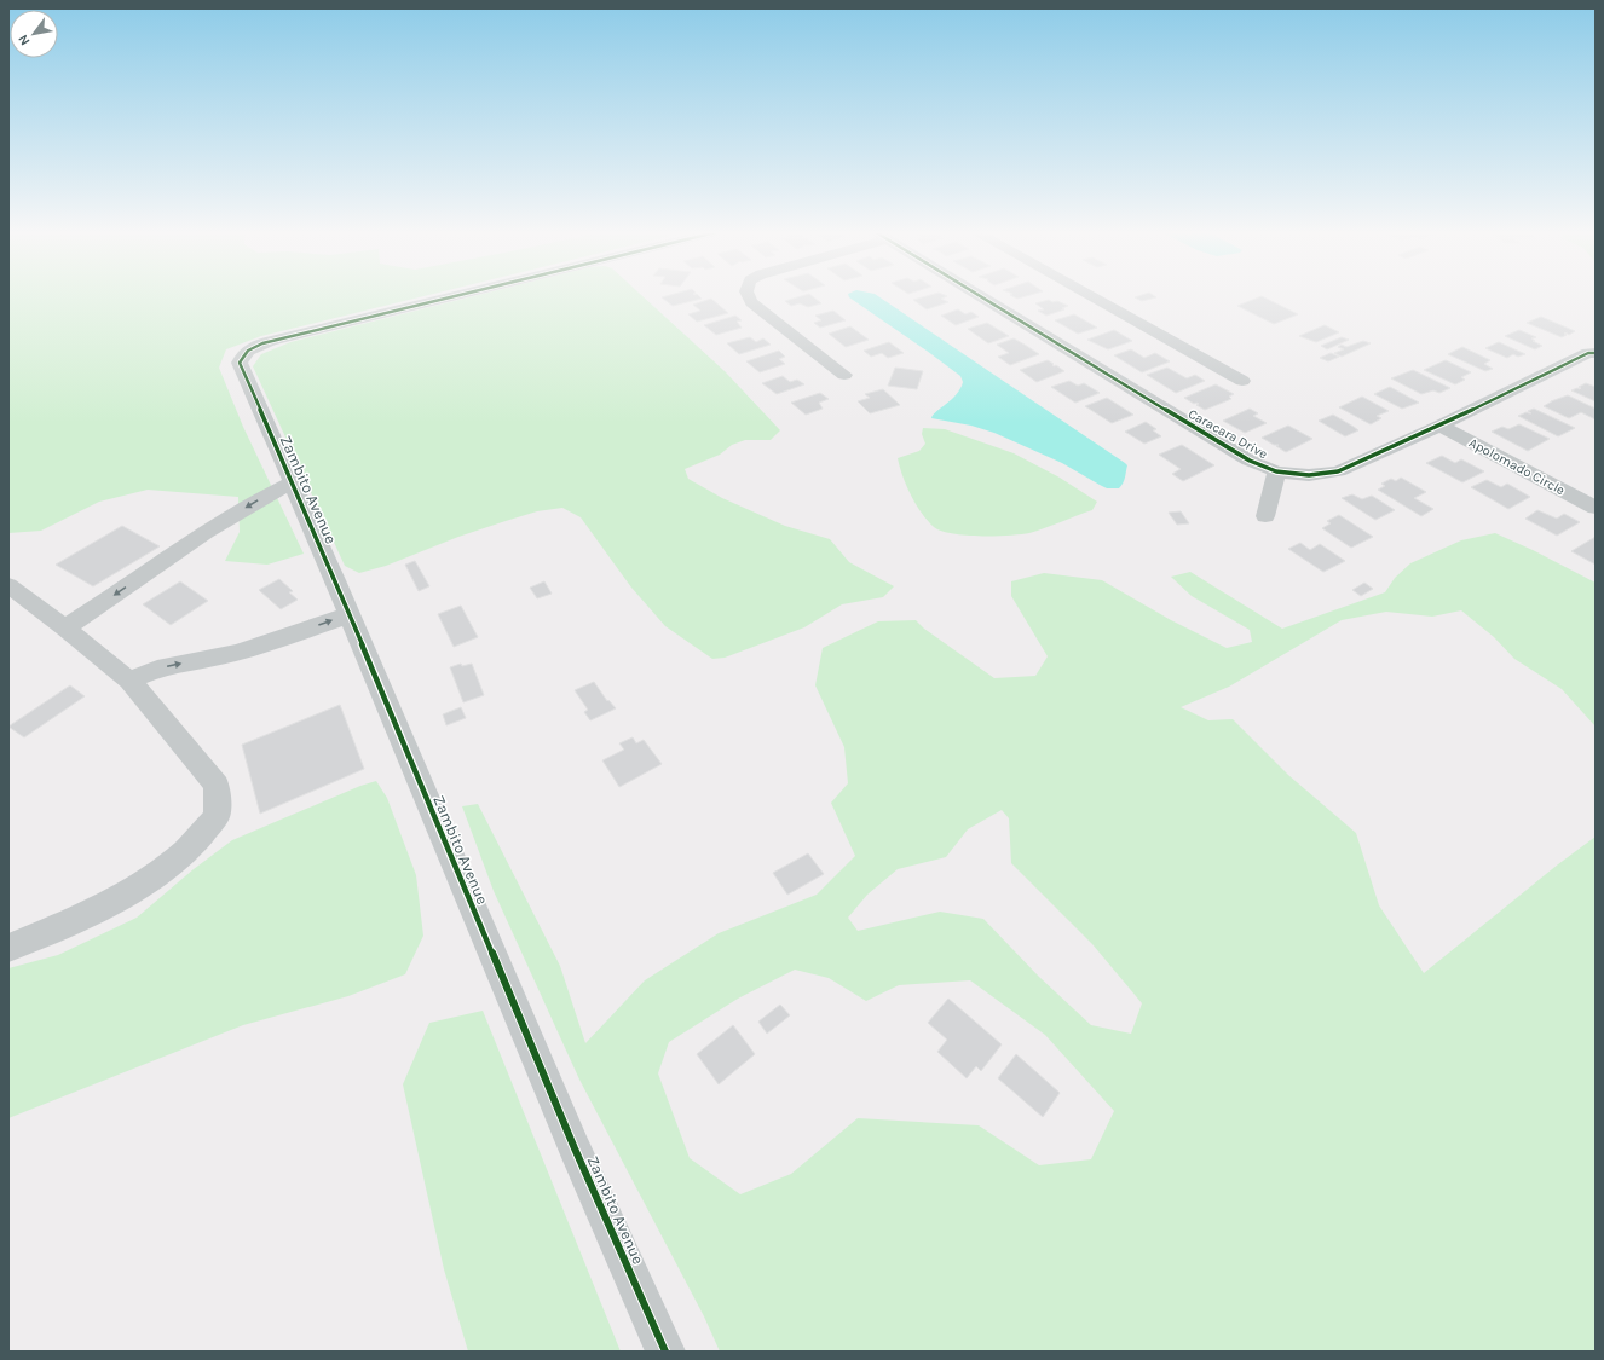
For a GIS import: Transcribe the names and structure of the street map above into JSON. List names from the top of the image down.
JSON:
{
  "streets": {
    "street": ["Caracara Drive", "Apolomado Circle", "Zambito Avenue"]
  },
  "crossings": [
    ["Caracara Drive", "Apolomado Circle"]
  ],
  "north": "bottom left"
}
